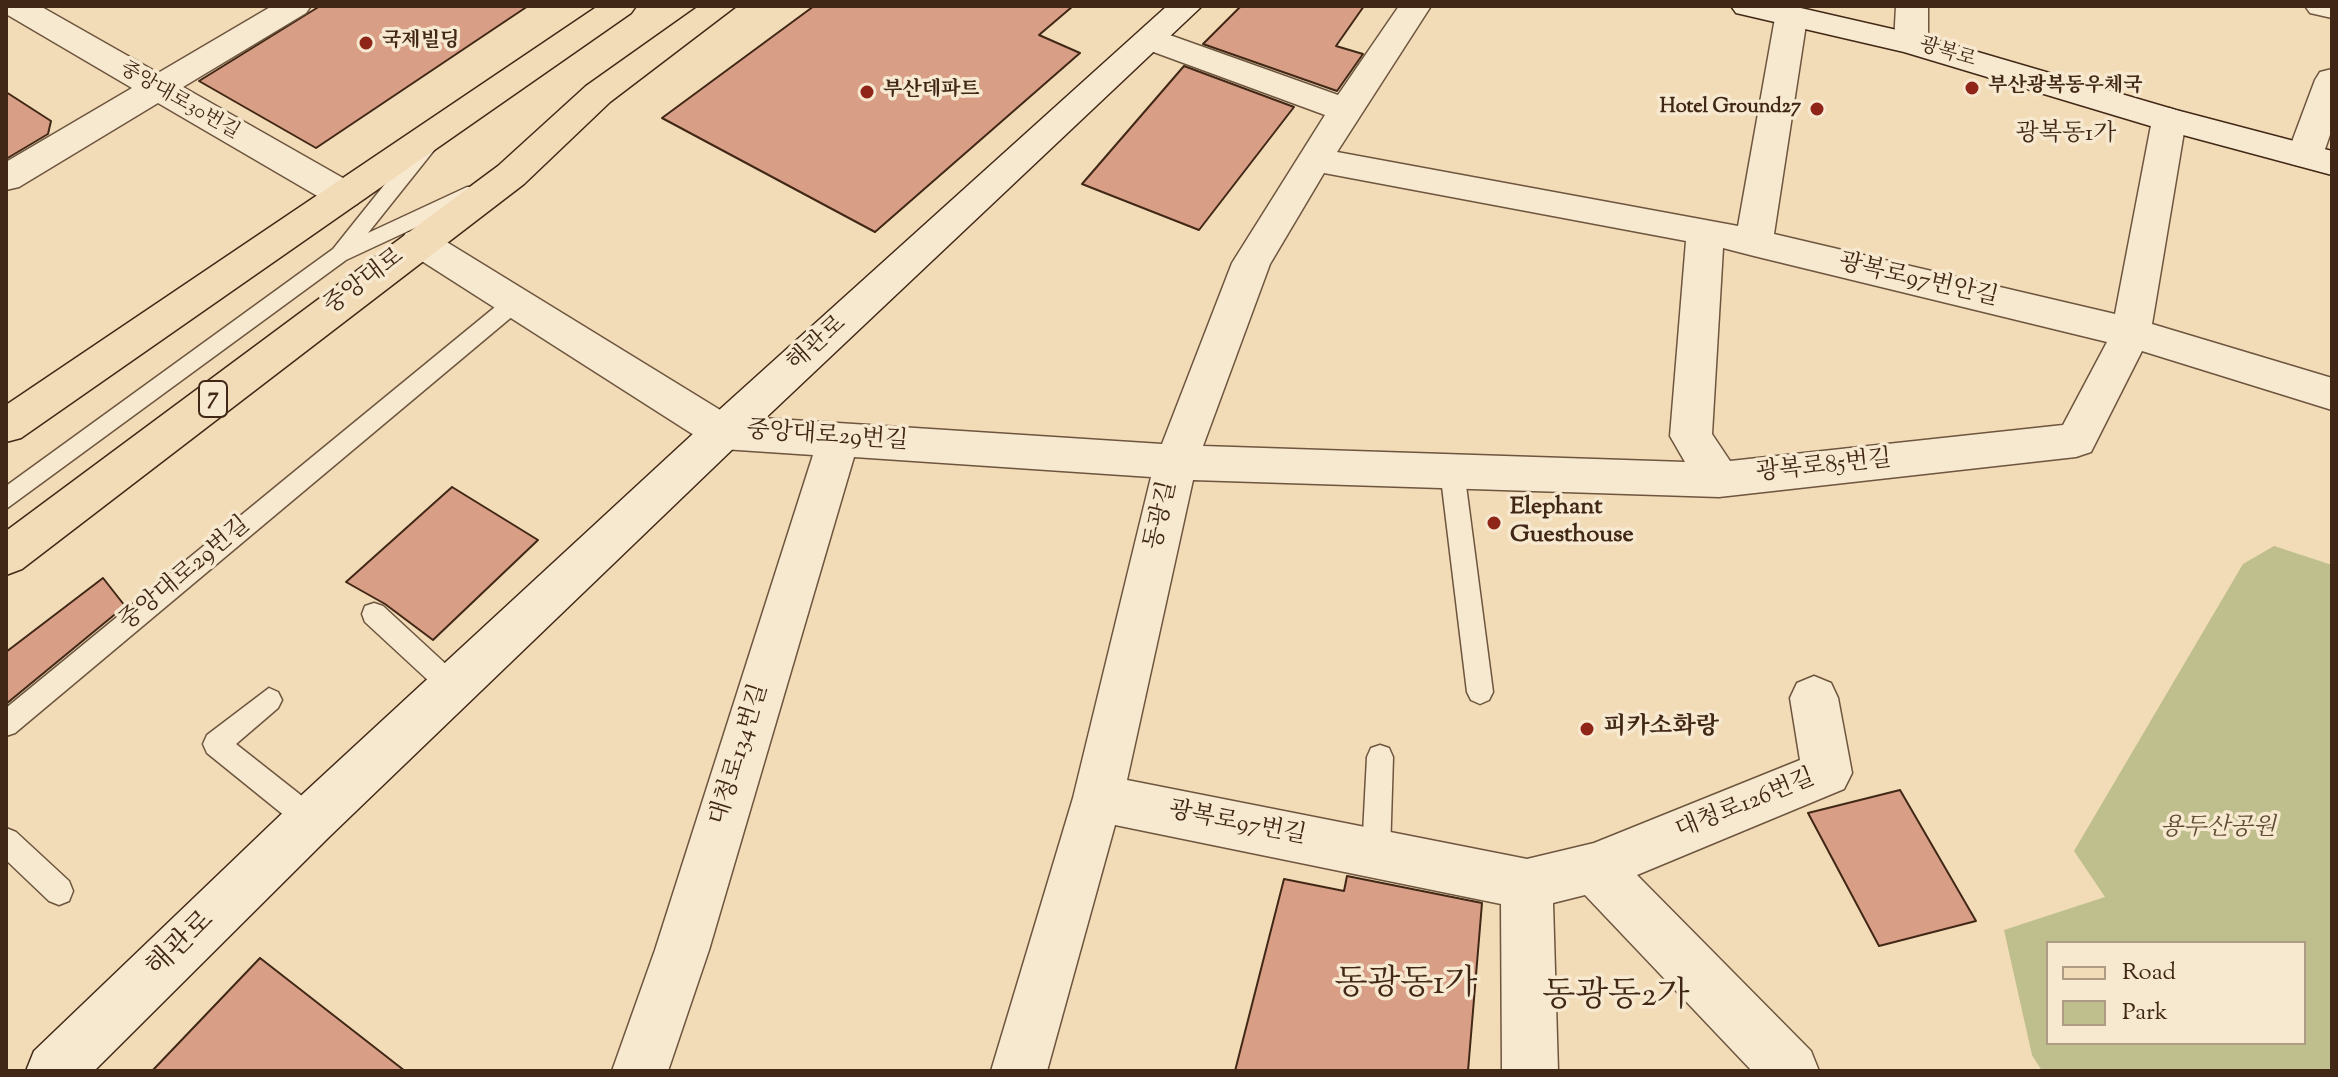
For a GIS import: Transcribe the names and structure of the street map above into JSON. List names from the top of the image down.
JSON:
{
  "streets": {
    "main road": ["중앙대로", "7"],
    "street": [
      "광복로",
      "중앙대로30번길",
      "광복로97번안길",
      "해관로",
      "중앙대로29번길",
      "광복로85번길",
      "동광길",
      "대청로134번길",
      "대청로126번길",
      "광복로97번길"
    ]
  },
  "crossings": [
    ["광복로", "광복로85번길"],
    ["광복로97번안길", "광복로85번길"],
    ["광복로97번안길", "동광길"],
    ["중앙대로", "중앙대로29번길"],
    ["해관로", "중앙대로29번길"],
    ["중앙대로29번길", "광복로85번길"],
    ["중앙대로29번길", "동광길"],
    ["중앙대로29번길", "대청로134번길"],
    ["광복로85번길", "동광길"],
    ["동광길", "광복로97번길"],
    ["대청로126번길", "광복로97번길"]
  ],
  "districts": ["광복동1가", "동광동1가", "동광동2가"],
  "parks": ["용두산공원"],
  "places": [
    "국제빌딩",
    "부산광복동우체국",
    "부산데파트",
    "Hotel Ground27",
    "Elephant Guesthouse",
    "피카소화랑"
  ],
  "legend": ["Road", "Park"]
}
